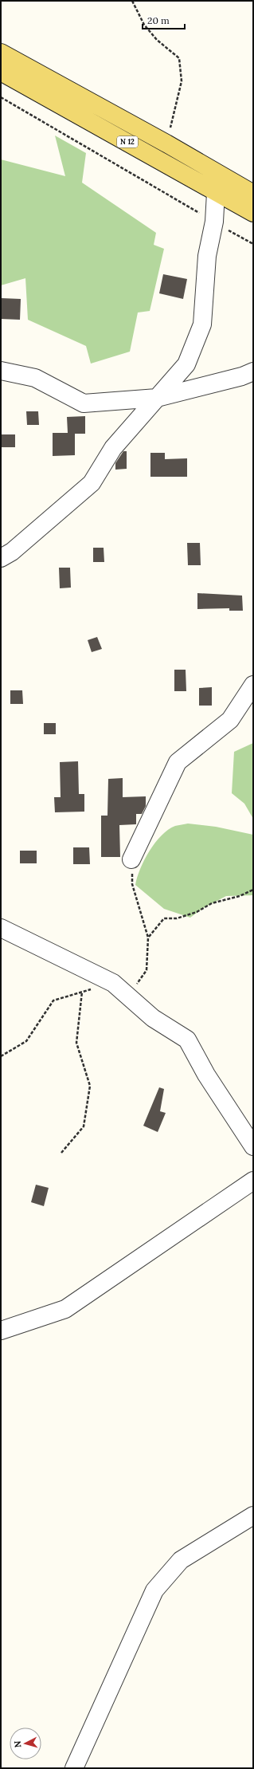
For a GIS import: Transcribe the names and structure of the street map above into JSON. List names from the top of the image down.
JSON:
{
  "streets": {
    "main road": ["N 12"]
  },
  "scale_bar": "20 m",
  "north": "left"
}
